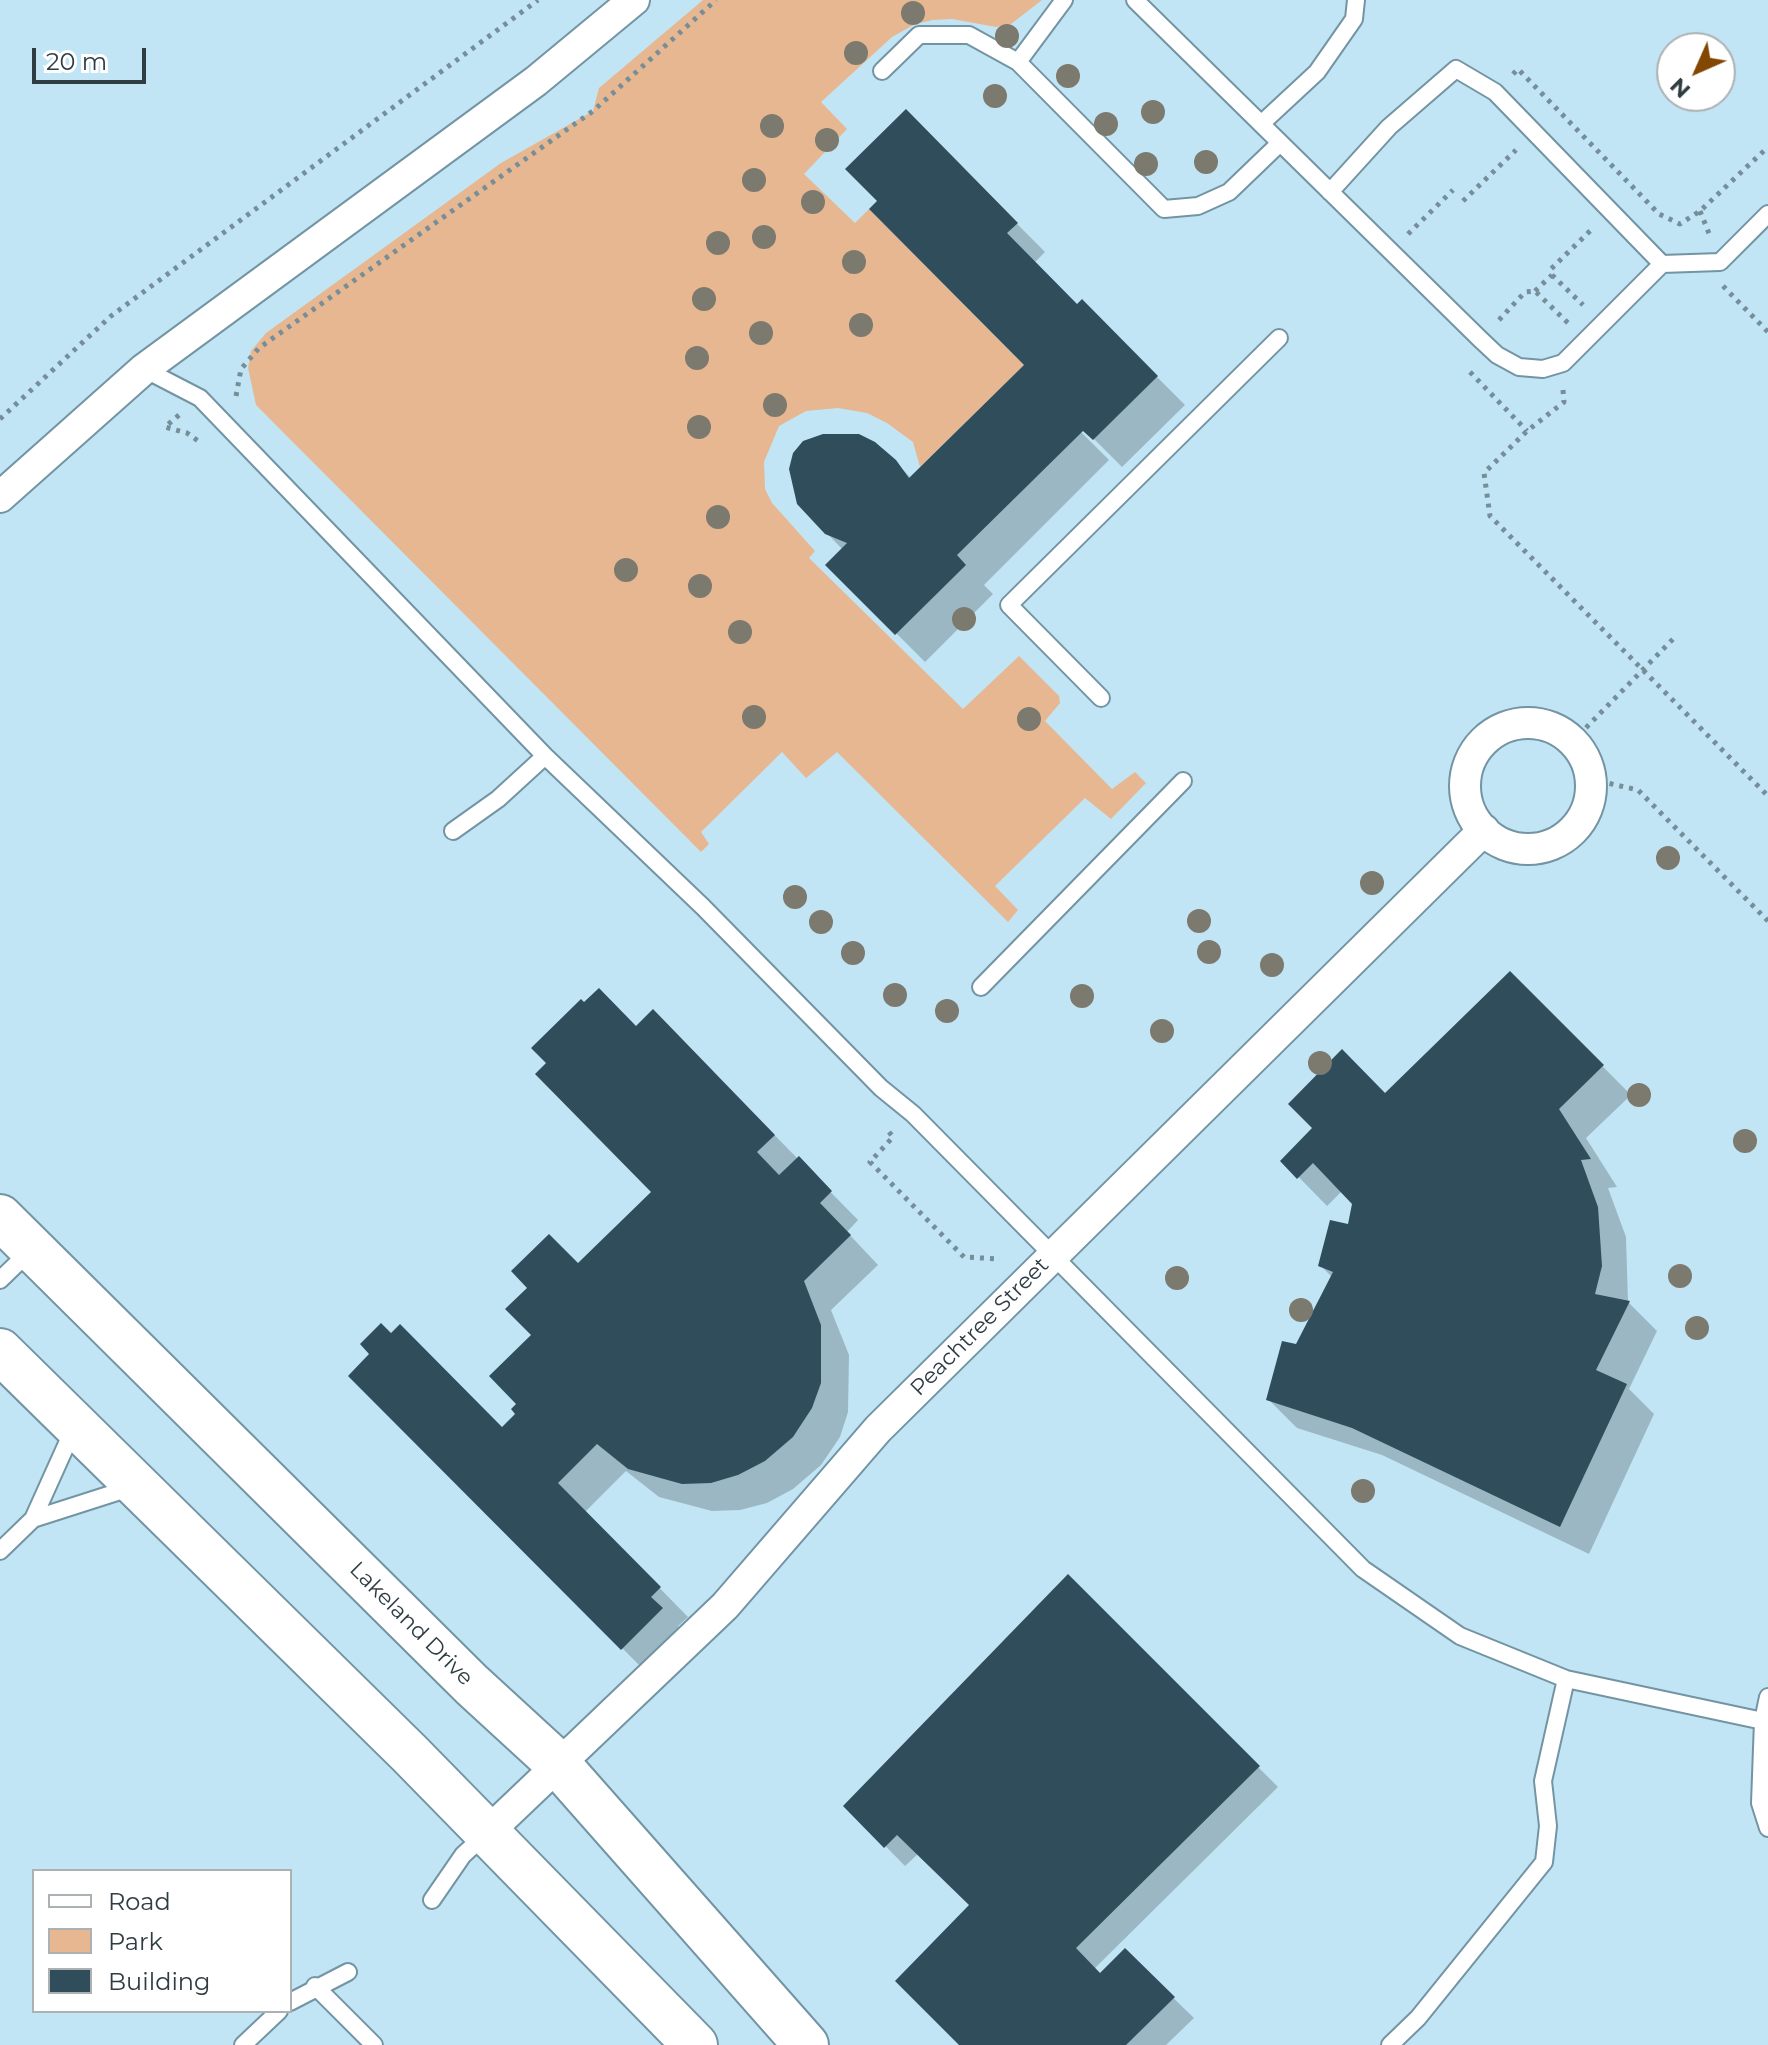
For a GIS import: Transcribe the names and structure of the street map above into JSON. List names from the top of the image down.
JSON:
{
  "streets": {
    "main road": ["Lakeland Drive"],
    "street": ["Peachtree Street"]
  },
  "crossings": [
    ["Peachtree Street", "Lakeland Drive"]
  ],
  "legend": ["Road", "Park", "Building"],
  "scale_bar": "20 m",
  "north": "bottom left"
}
